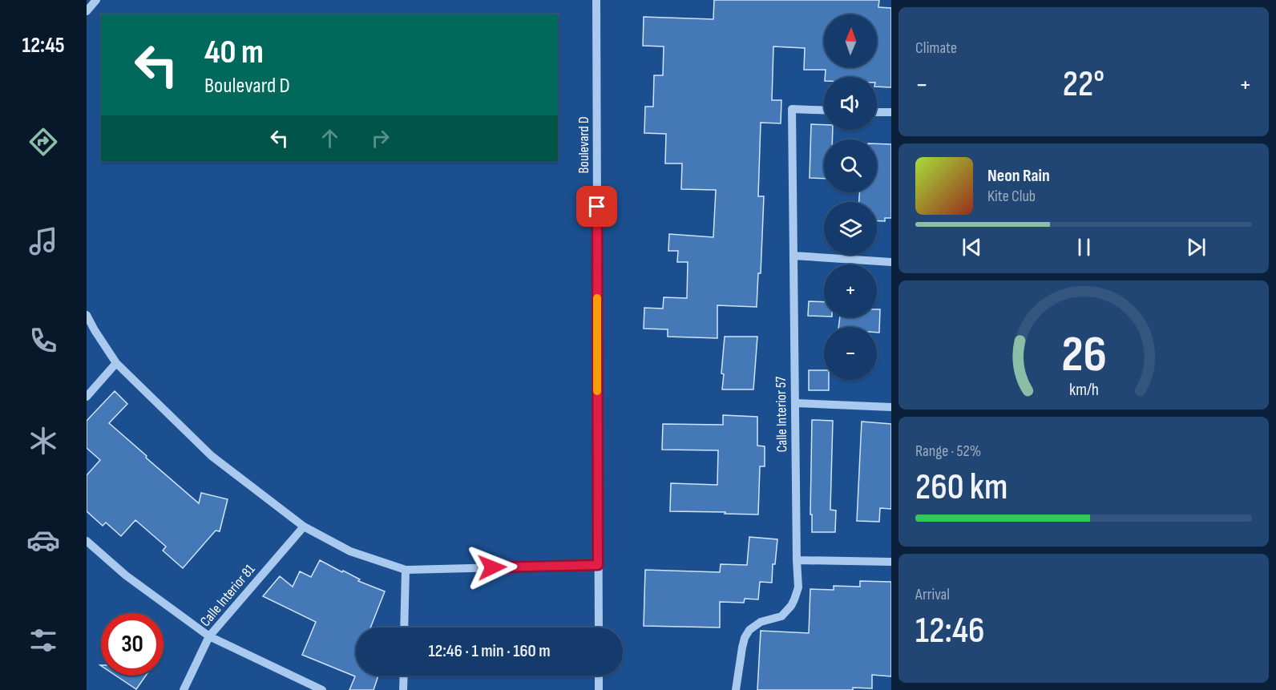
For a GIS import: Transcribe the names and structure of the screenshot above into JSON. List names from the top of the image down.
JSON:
{
  "streets": {
    "street": ["Boulevard D", "Calle Interior 57", "Calle Interior 81"]
  },
  "north": "top",
  "page": {
    "tabs": "12:45",
    "tile": [
      "Climate",
      ["Range · 52%", "260 km"],
      ["Arrival", "12:46"]
    ],
    "map_buttons": ["+", "−"],
    "turn": ["40 m", "Boulevard D"],
    "heat": ["−", "22°", "+"],
    "song": ["Neon Rain", "Kite Club"],
    "limit": "30",
    "trip": "12:46 · 1 min · 160 m",
    "gauge": ["26", "km/h"]
  }
}
